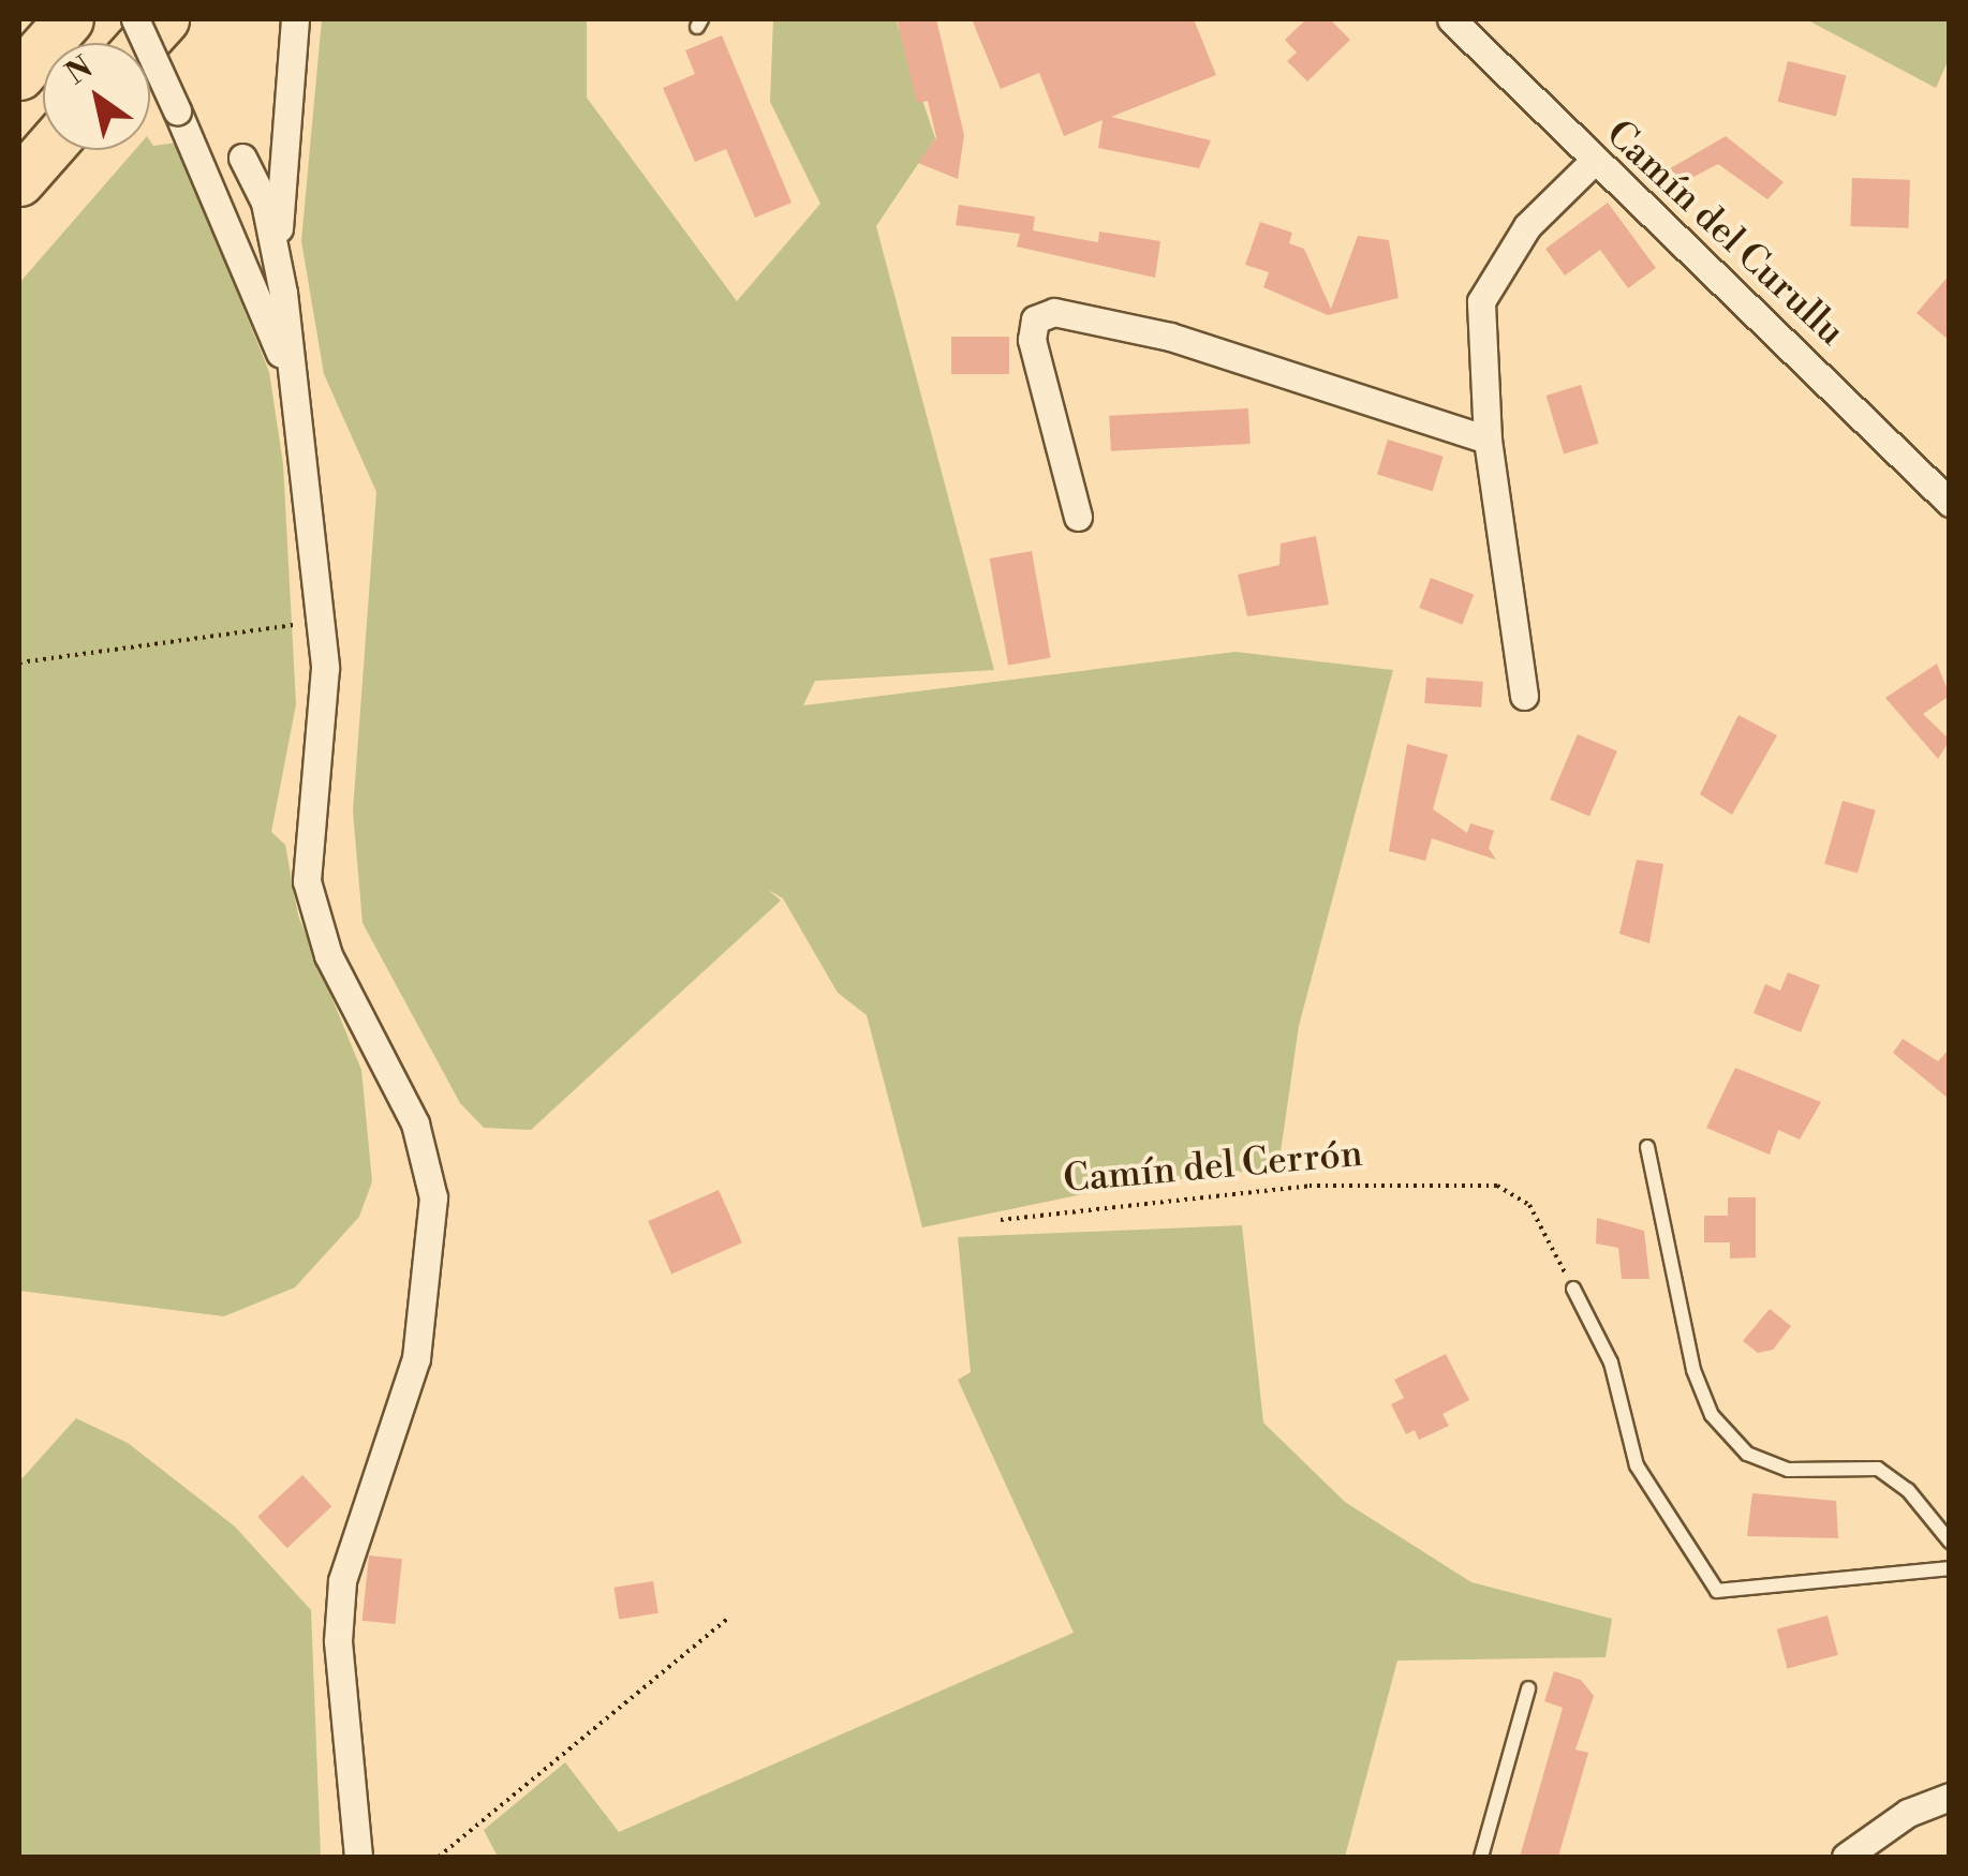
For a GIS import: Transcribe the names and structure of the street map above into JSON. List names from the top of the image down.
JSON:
{
  "streets": {
    "street": ["Camín del Curullu"],
    "path": ["Camín del Cerrón"]
  },
  "north": "top left"
}
